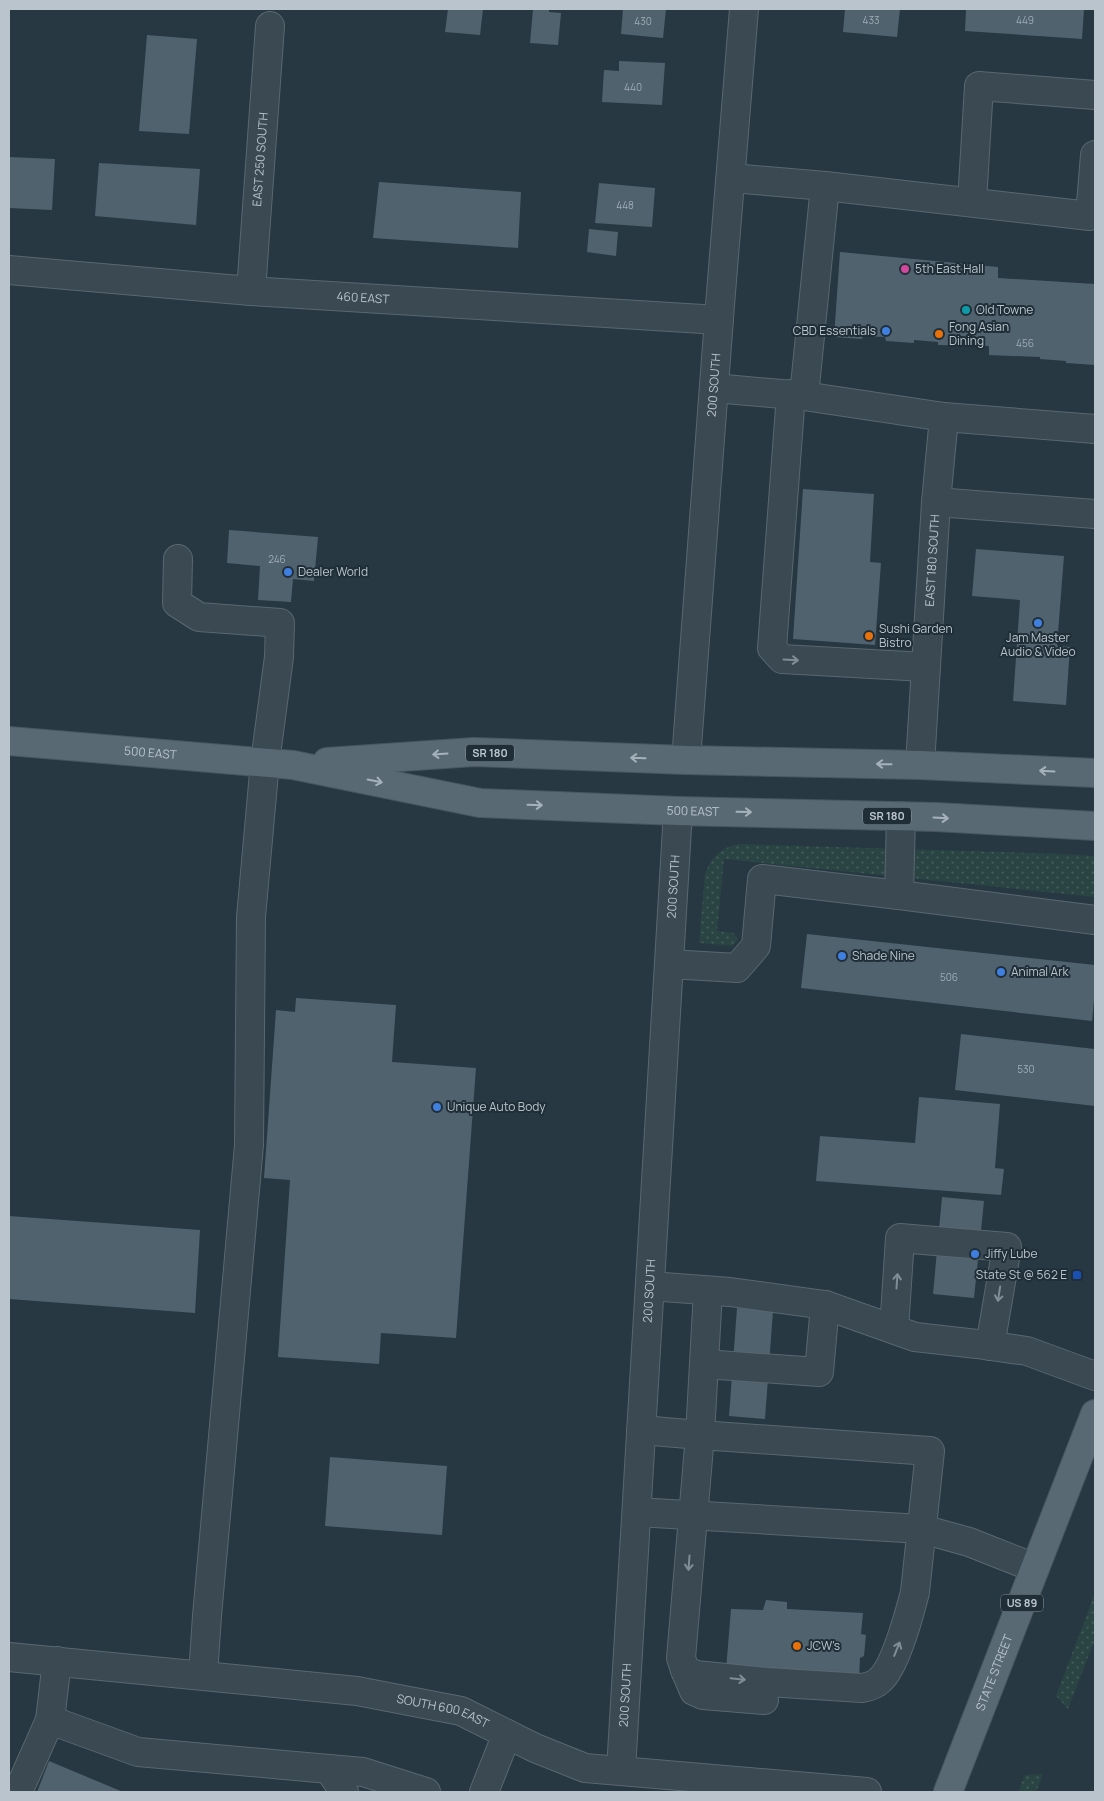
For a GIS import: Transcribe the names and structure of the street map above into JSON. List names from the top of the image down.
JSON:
{
  "streets": {
    "main road": [
      "500 EAST",
      "SR 180",
      "US 89",
      "STATE STREET"
    ],
    "street": [
      "EAST 250 SOUTH",
      "460 EAST",
      "200 SOUTH",
      "EAST 180 SOUTH",
      "SOUTH 600 EAST"
    ]
  },
  "crossings": [
    ["EAST 250 SOUTH", "460 EAST"],
    ["460 EAST", "200 SOUTH"],
    ["200 SOUTH", "500 EAST"],
    ["200 SOUTH", "SOUTH 600 EAST"],
    ["EAST 180 SOUTH", "500 EAST"]
  ],
  "places": {
    "other": [
      "5th East Hall",
      "Old Towne",
      "CBD Essentials",
      "Fong Asian Dining",
      "Dealer World",
      "Jam Master Audio & Video",
      "Sushi Garden Bistro",
      "Shade Nine",
      "Animal Ark",
      "Unique Auto Body",
      "Jiffy Lube",
      "JCW's"
    ],
    "transit": ["State St @ 562 E"]
  },
  "house_numbers": [
    "433",
    "449",
    "430",
    "440",
    "448",
    "456",
    "246",
    "506",
    "530"
  ]
}
